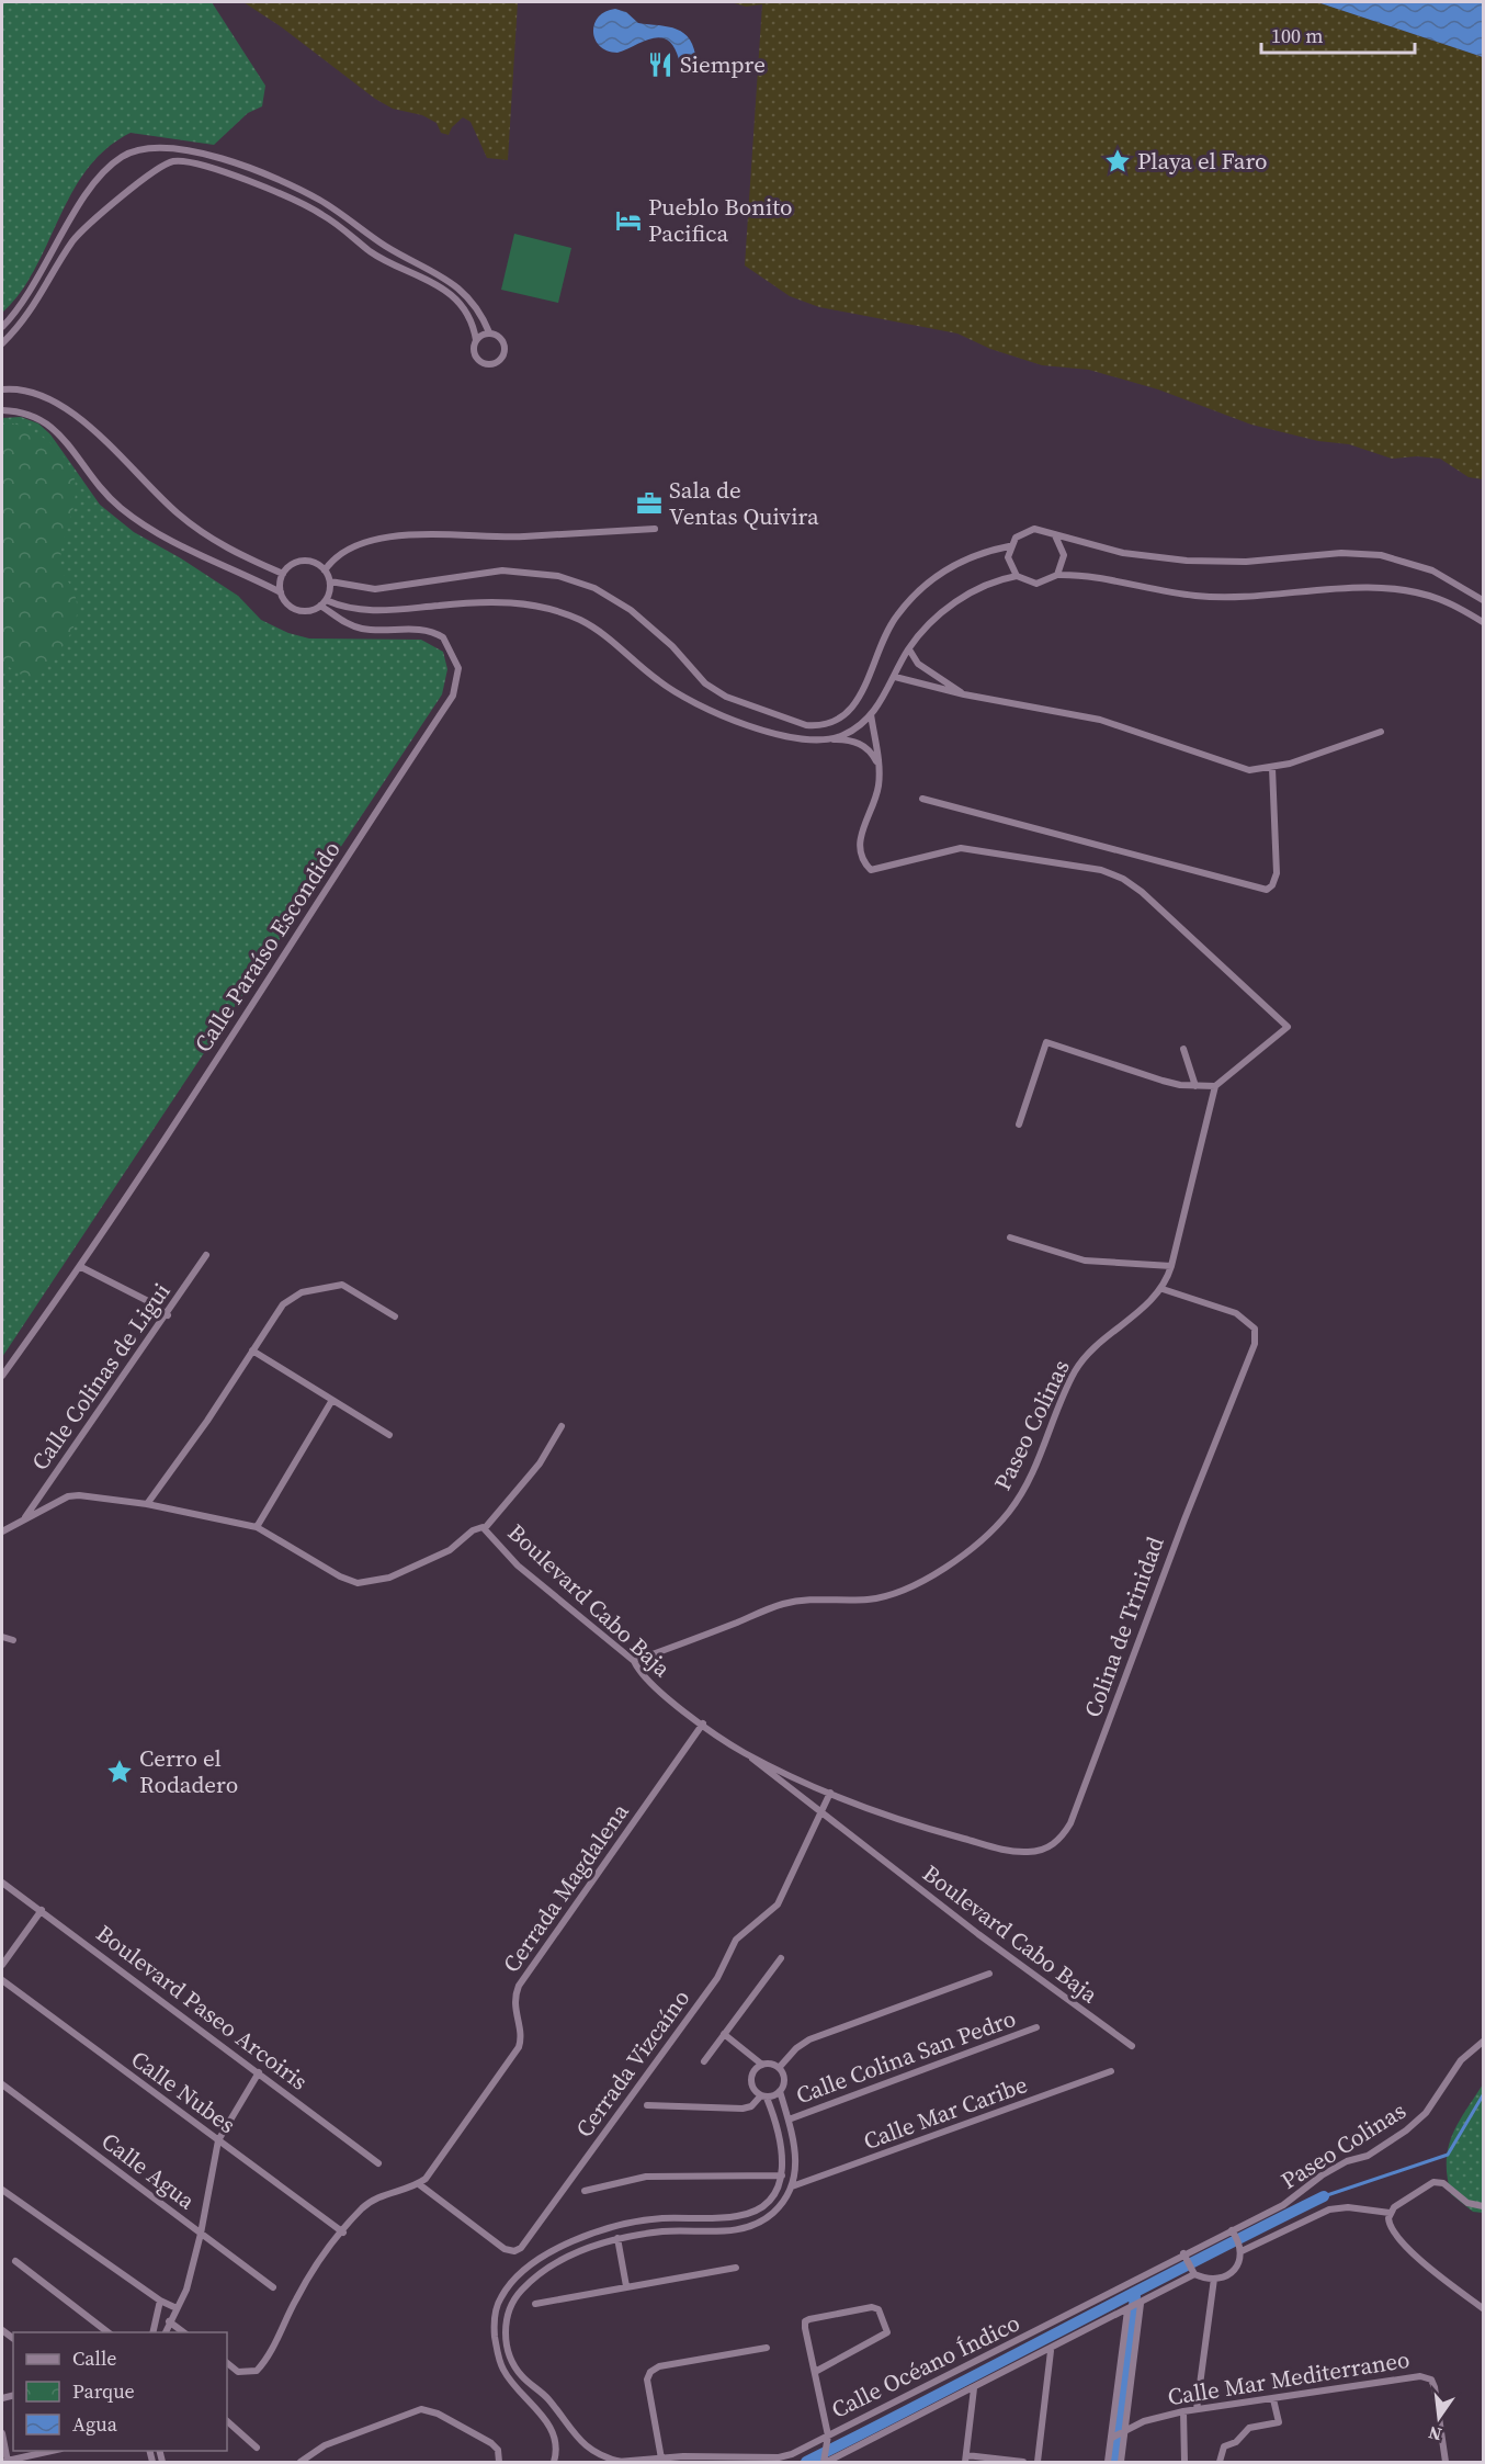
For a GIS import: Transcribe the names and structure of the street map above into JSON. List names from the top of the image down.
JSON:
{
  "streets": {
    "street": [
      "Calle Paraíso Escondido",
      "Calle Colinas de Ligui",
      "Paseo Colinas",
      "Boulevard Cabo Baja",
      "Colina de Trinidad",
      "Cerrada Magdalena",
      "Boulevard Paseo Arcoiris",
      "Calle Colina San Pedro",
      "Cerrada Vizcaíno",
      "Calle Nubes",
      "Calle Mar Caribe",
      "Calle Agua",
      "Calle Océano Índico",
      "Calle Mar Mediterraneo"
    ]
  },
  "crossings": [
    ["Calle Colinas de Ligui", "Boulevard Cabo Baja"],
    ["Paseo Colinas", "Boulevard Cabo Baja"],
    ["Paseo Colinas", "Colina de Trinidad"],
    ["Paseo Colinas", "Calle Océano Índico"],
    ["Boulevard Cabo Baja", "Colina de Trinidad"],
    ["Boulevard Cabo Baja", "Cerrada Magdalena"],
    ["Boulevard Cabo Baja", "Cerrada Vizcaíno"],
    ["Cerrada Magdalena", "Cerrada Vizcaíno"]
  ],
  "places": {
    "restaurant": ["Siempre"],
    "place": ["Playa el Faro", "Cerro el Rodadero"],
    "hotel": ["Pueblo Bonito Pacifica"],
    "office": ["Sala de Ventas Quivira"]
  },
  "legend": ["Calle", "Parque", "Agua"],
  "scale_bar": "100 m",
  "north": "bottom"
}
